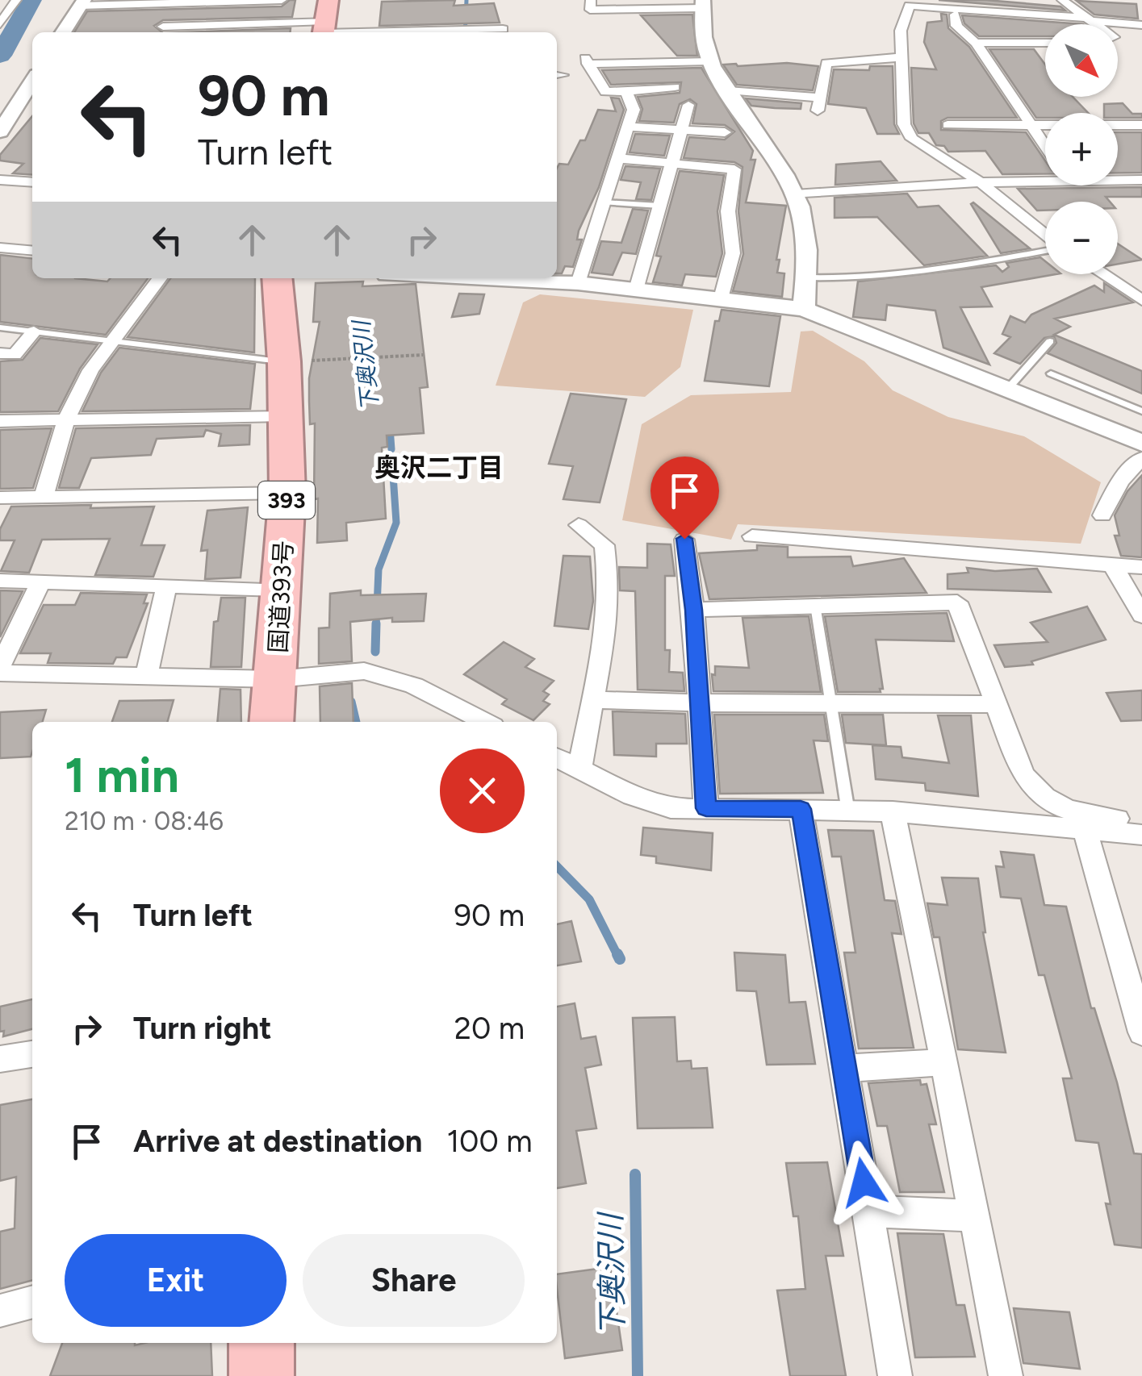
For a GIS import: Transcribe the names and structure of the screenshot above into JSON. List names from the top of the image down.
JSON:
{
  "streets": {
    "highway": ["393", "国道393号"]
  },
  "districts": ["奥沢二丁目"],
  "water": ["下奥沢川"],
  "north": "bottom right",
  "page": {
    "map_buttons": ["+", "−"],
    "turn": ["90 m", "Turn left"],
    "heading": ["1 min", "210 m · 08:46"],
    "list": [
      {
        "name": "Turn left",
        "value": "90 m"
      },
      {
        "name": "Turn right",
        "value": "20 m"
      },
      {
        "name": "Arrive at destination",
        "value": "100 m"
      }
    ],
    "buttons": ["Exit", "Share"]
  }
}
